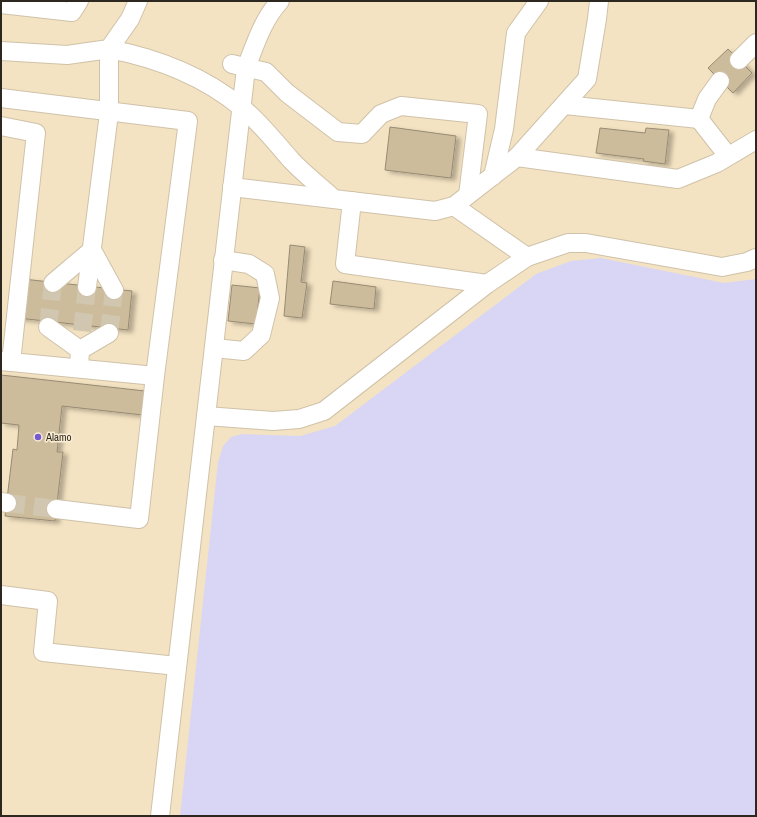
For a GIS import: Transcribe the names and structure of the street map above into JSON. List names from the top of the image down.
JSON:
{
  "places": ["Alamo"]
}
